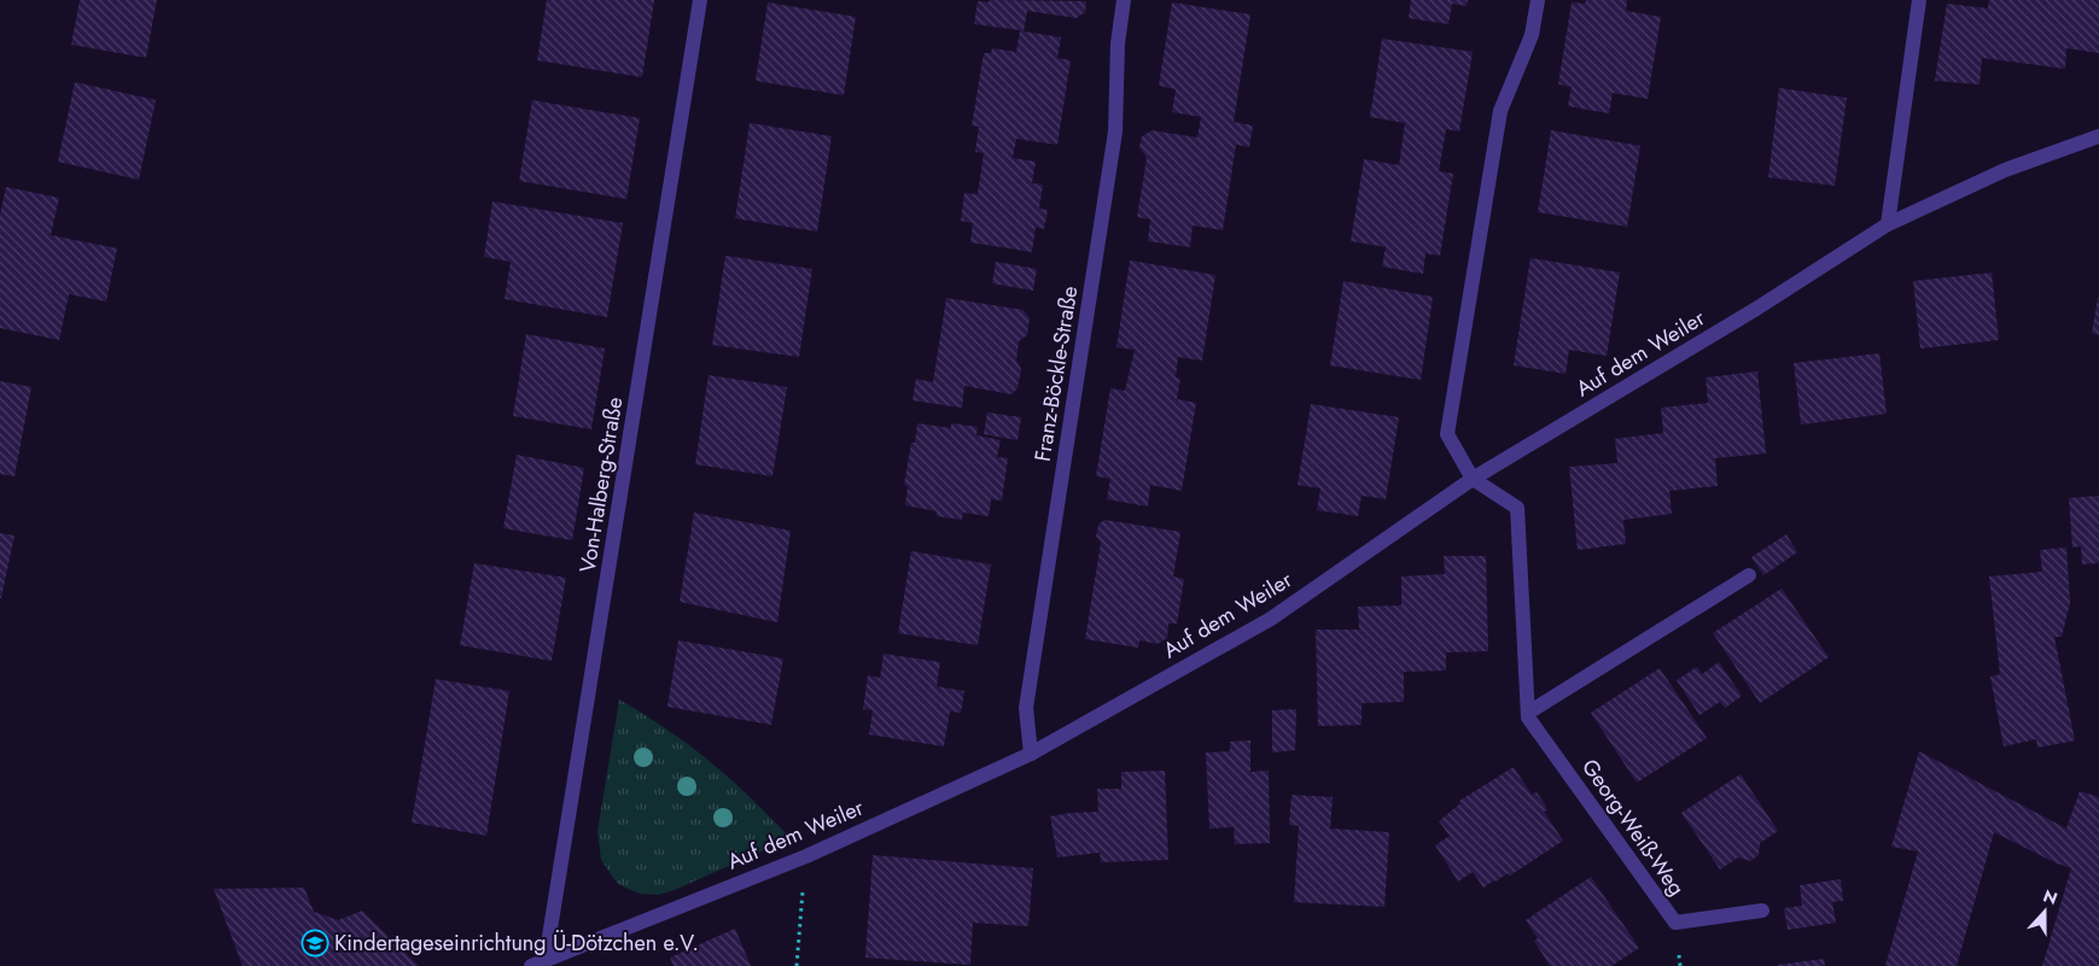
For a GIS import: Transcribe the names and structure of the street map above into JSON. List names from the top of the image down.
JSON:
{
  "streets": {
    "street": [
      "Auf dem Weiler",
      "Franz-Böckle-Straße",
      "Von-Halberg-Straße",
      "Georg-Weiß-Weg"
    ]
  },
  "crossings": [
    ["Auf dem Weiler", "Franz-Böckle-Straße"],
    ["Auf dem Weiler", "Von-Halberg-Straße"],
    ["Auf dem Weiler", "Georg-Weiß-Weg"]
  ],
  "places": {
    "school or university": ["Kindertageseinrichtung Ü-Dötzchen e.V."]
  },
  "north": "top"
}
